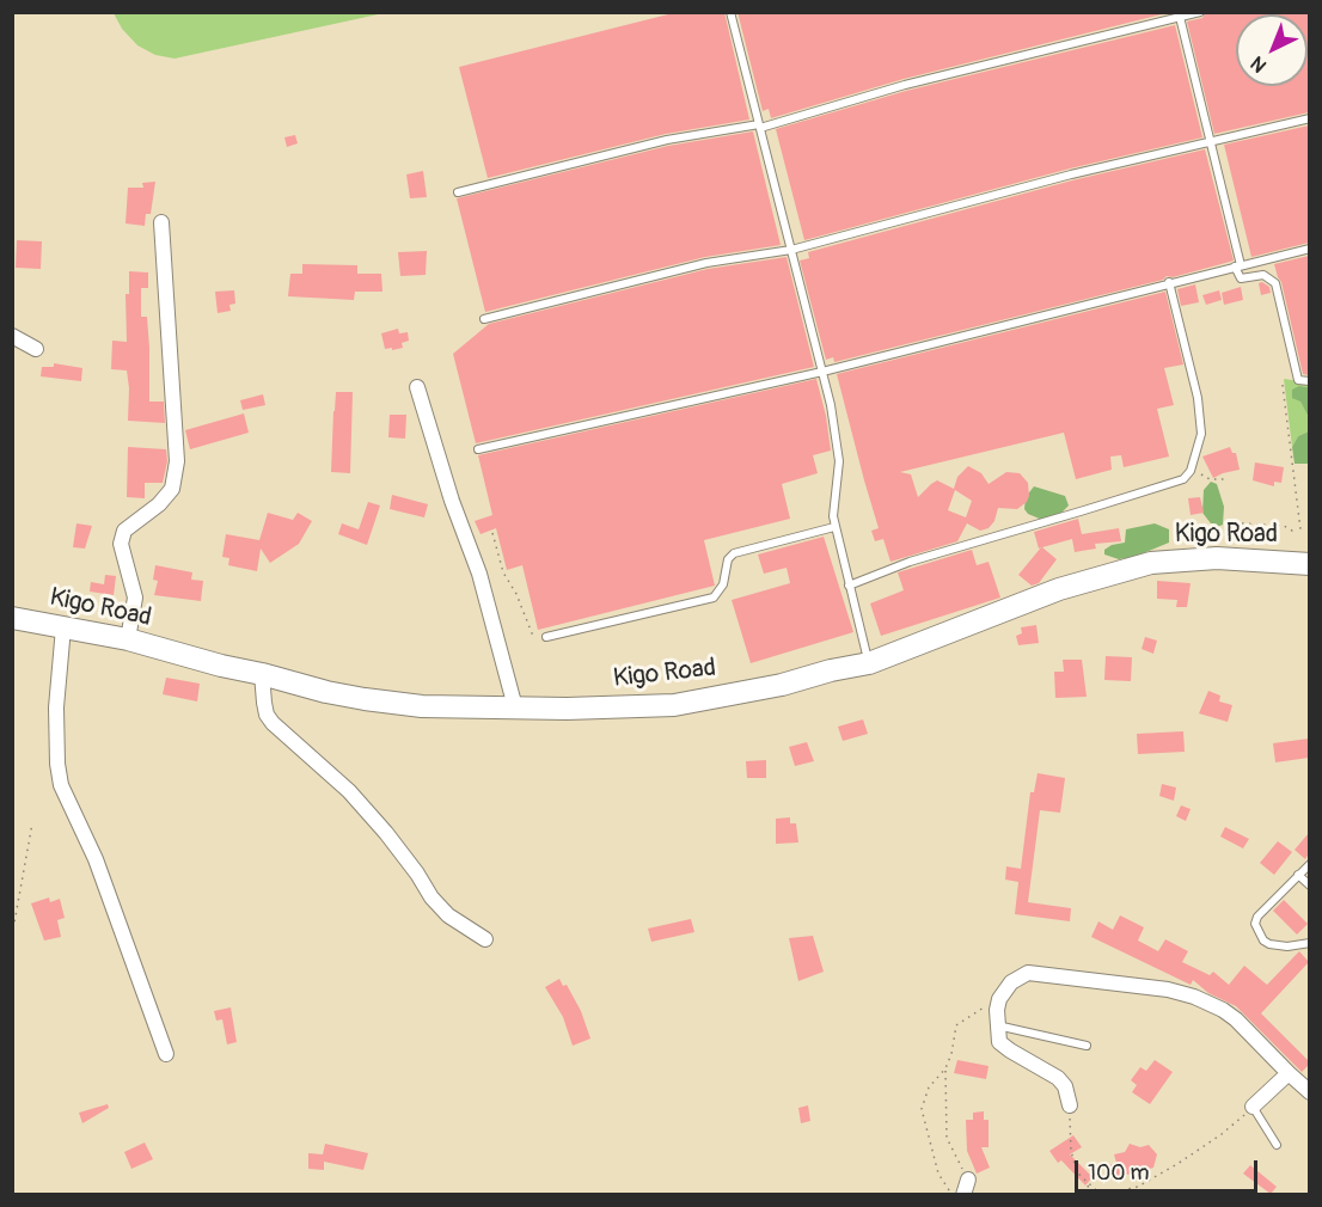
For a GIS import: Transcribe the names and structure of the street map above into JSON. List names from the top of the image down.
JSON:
{
  "streets": {
    "street": ["Kigo Road"]
  },
  "scale_bar": "100 m",
  "north": "bottom left"
}
